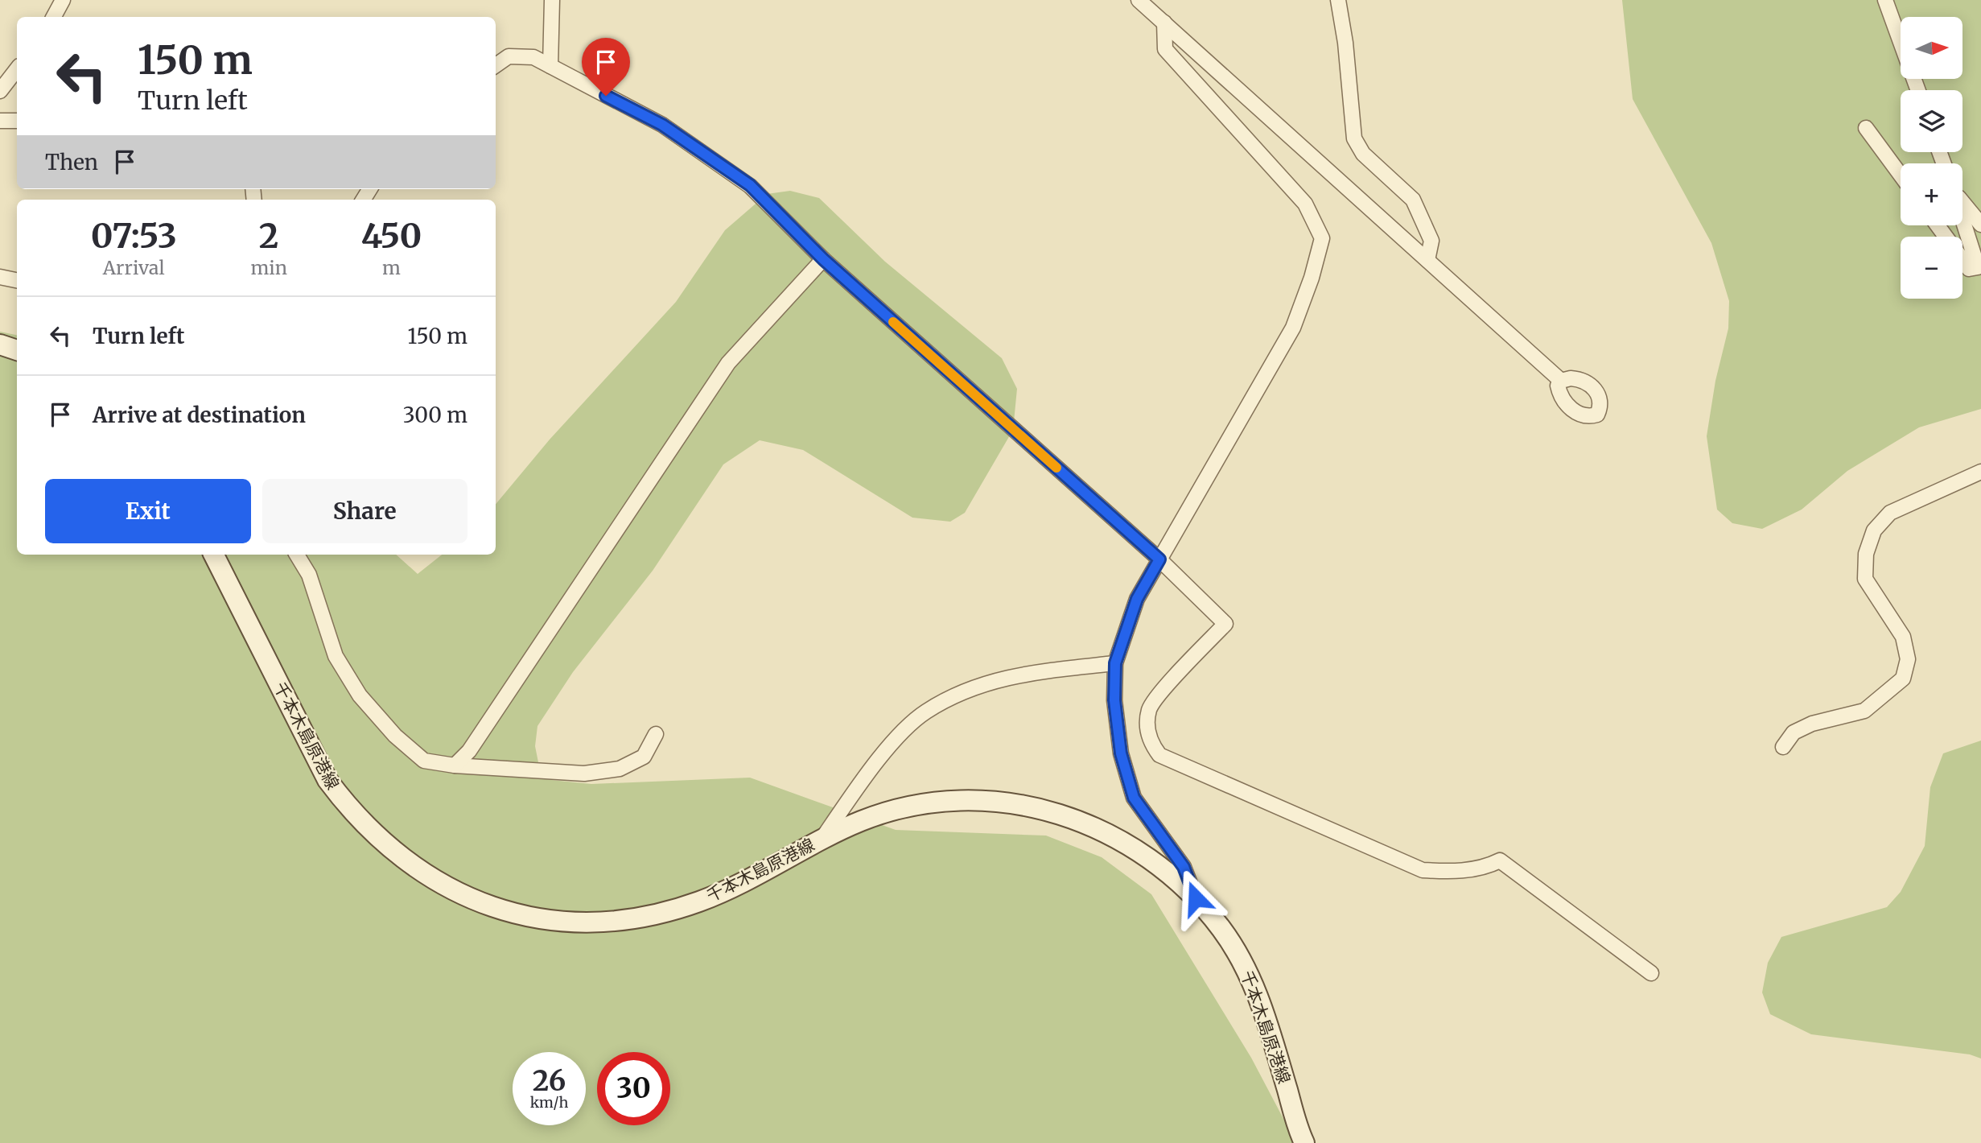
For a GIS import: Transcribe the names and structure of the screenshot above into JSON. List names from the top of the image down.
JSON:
{
  "streets": {
    "main road": ["千本木島原港線"]
  },
  "north": "right",
  "page": {
    "map_buttons": ["+", "−"],
    "turn": ["150 m", "Turn left"],
    "then": "Then",
    "eta": [
      "07:53",
      "Arrival",
      "2",
      "min",
      "450",
      "m"
    ],
    "list": [
      {
        "name": "Turn left",
        "value": "150 m"
      },
      {
        "name": "Arrive at destination",
        "value": "300 m"
      }
    ],
    "buttons": ["Exit", "Share"],
    "speed": "26 km/h",
    "limit": "30"
  }
}
